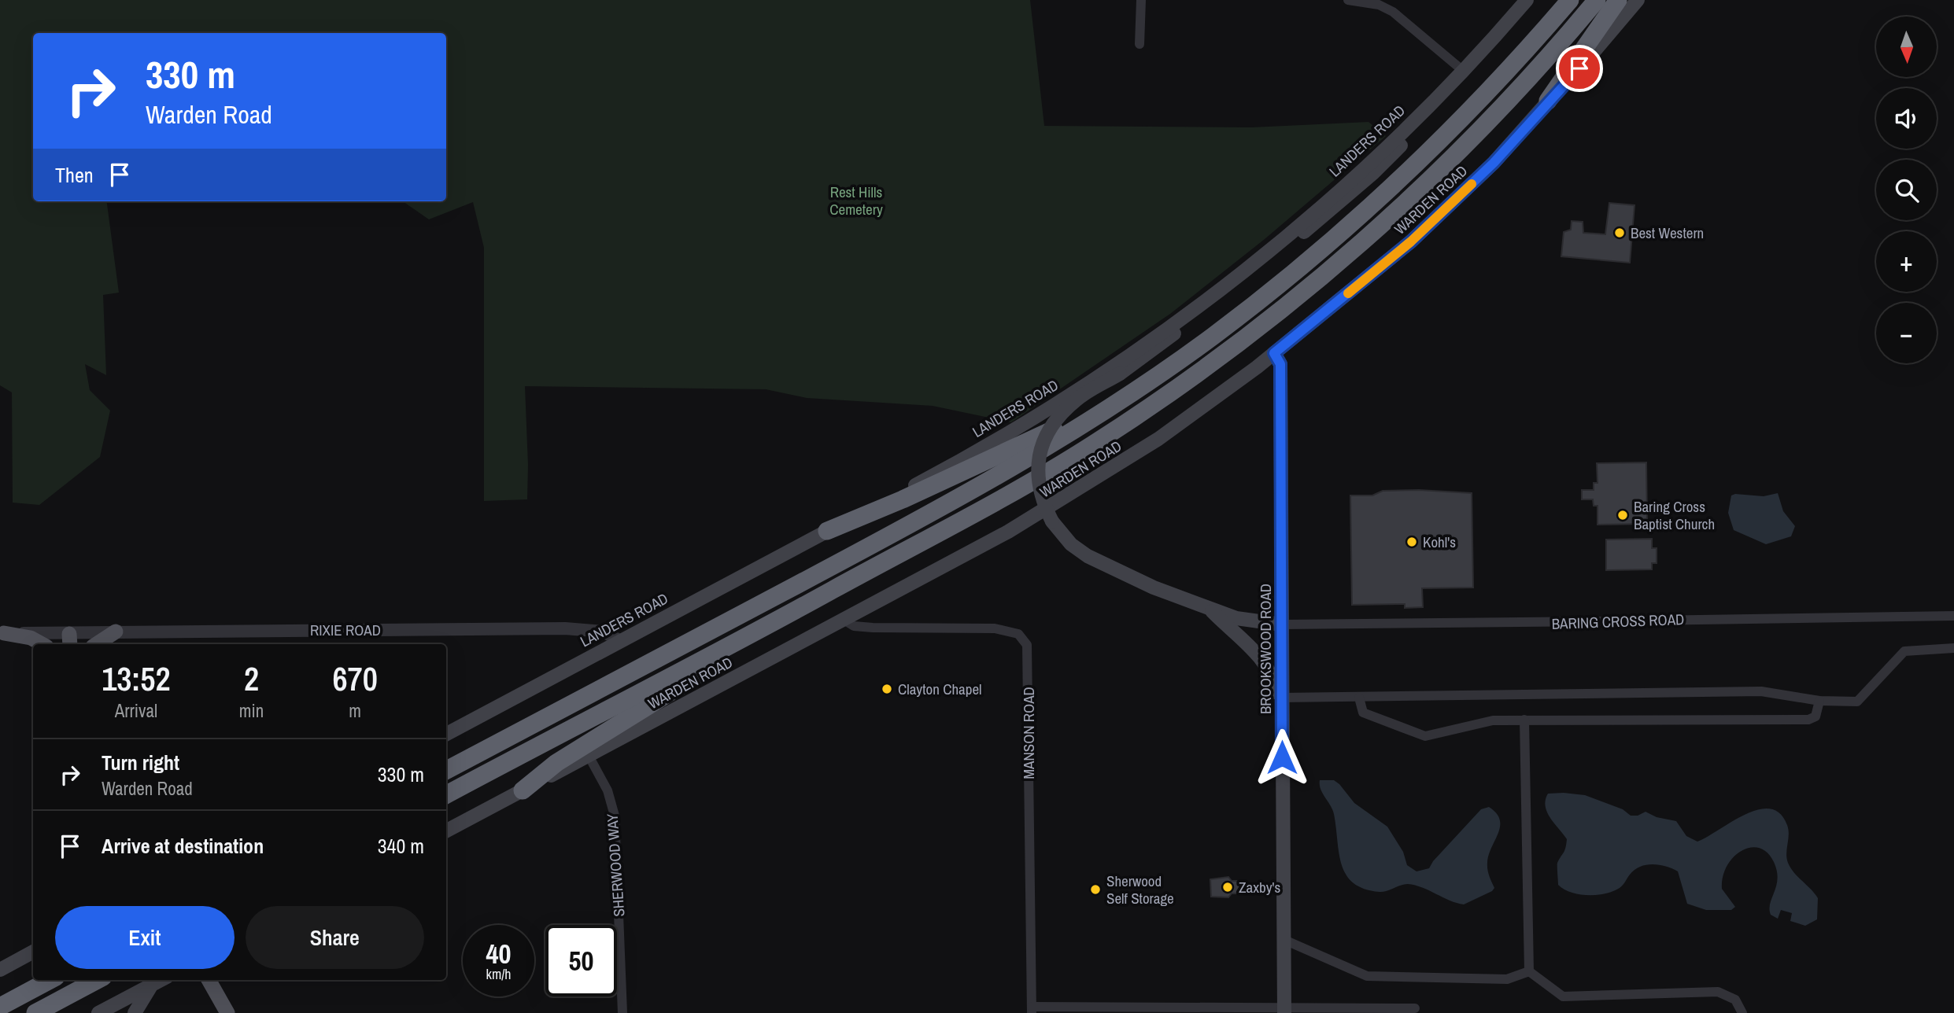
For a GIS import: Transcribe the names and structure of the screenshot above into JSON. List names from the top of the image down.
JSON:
{
  "streets": {
    "main road": ["LANDERS ROAD", "WARDEN ROAD", "BROOKSWOOD ROAD"],
    "street": [
      "BARING CROSS ROAD",
      "RIXIE ROAD",
      "MANSON ROAD",
      "SHERWOOD WAY"
    ]
  },
  "crossings": [
    ["LANDERS ROAD", "RIXIE ROAD"],
    ["WARDEN ROAD", "BROOKSWOOD ROAD"],
    ["WARDEN ROAD", "MANSON ROAD"],
    ["WARDEN ROAD", "SHERWOOD WAY"],
    ["BARING CROSS ROAD", "BROOKSWOOD ROAD"]
  ],
  "parks": ["Rest Hills Cemetery"],
  "places": [
    "Best Western",
    "Baring Cross Baptist Church",
    "Kohl's",
    "Clayton Chapel",
    "Zaxby's",
    "Sherwood Self Storage"
  ],
  "north": "bottom",
  "page": {
    "map_buttons": ["+", "−"],
    "turn": ["330 m", "Warden Road"],
    "then": "Then",
    "eta": [
      "13:52",
      "Arrival",
      "2",
      "min",
      "670",
      "m"
    ],
    "list": [
      {
        "name": "Turn right",
        "note": "Warden Road",
        "value": "330 m"
      },
      {
        "name": "Arrive at destination",
        "value": "340 m"
      }
    ],
    "buttons": ["Exit", "Share"],
    "speed": "40 km/h",
    "limit": "50"
  }
}
